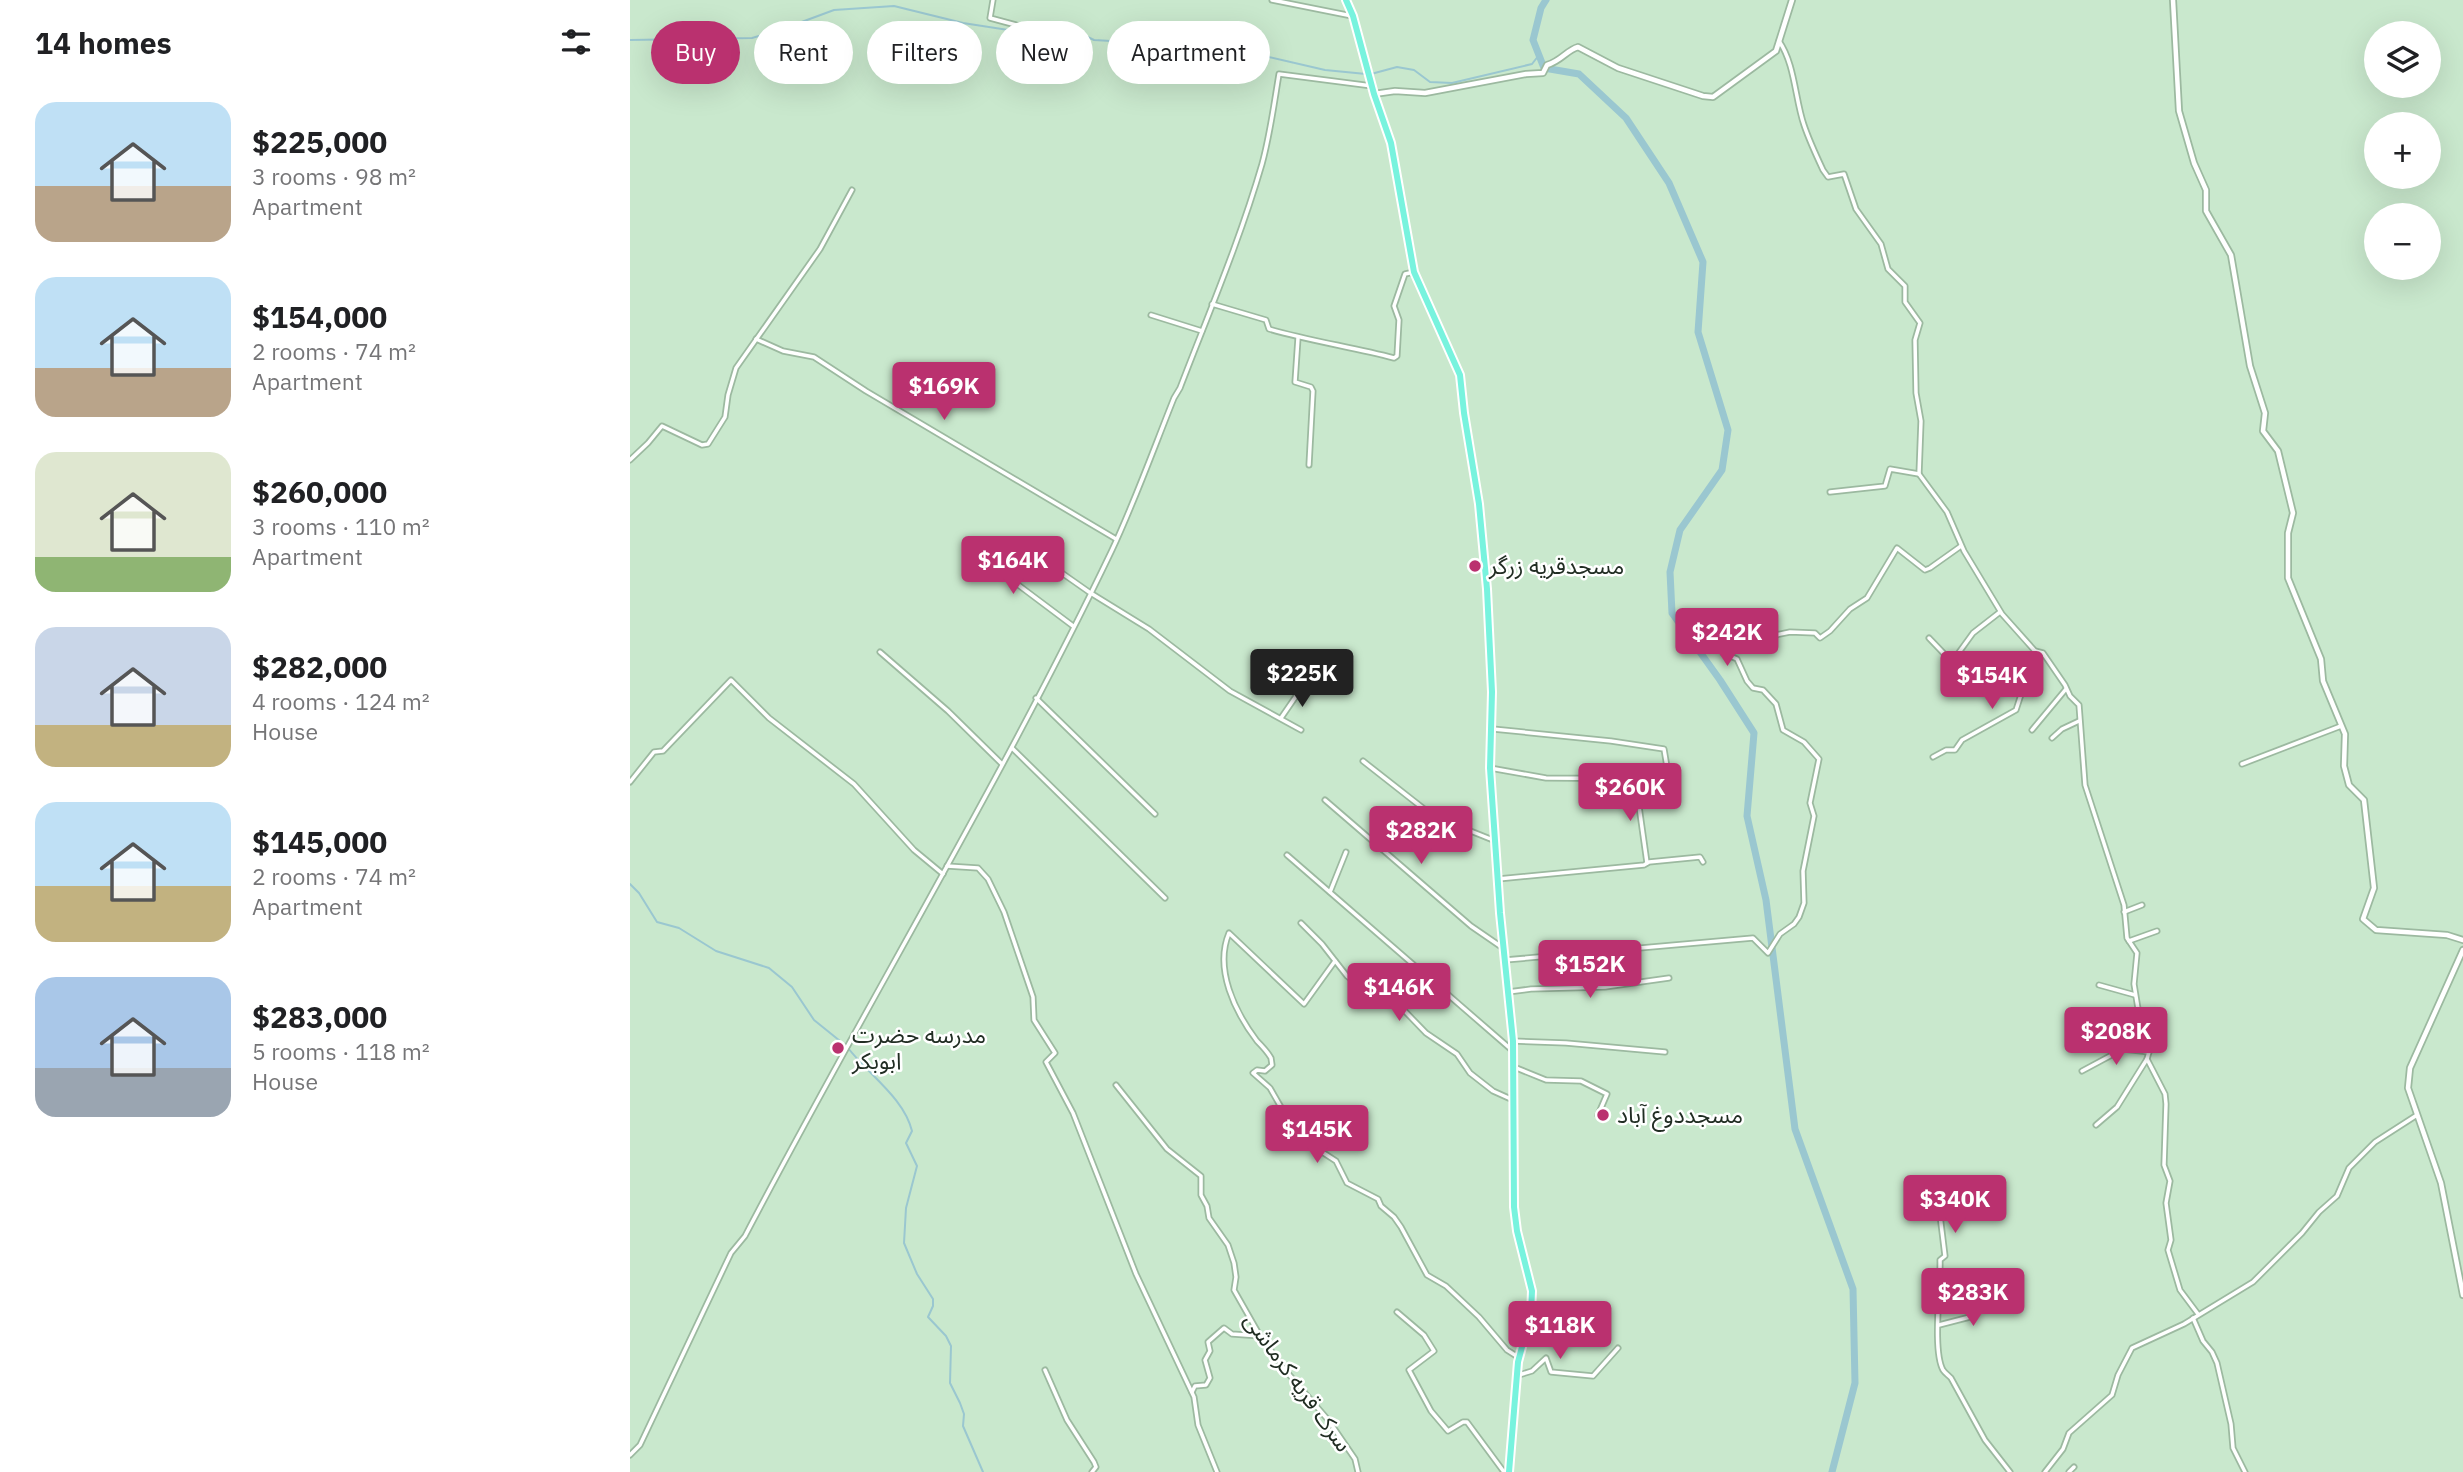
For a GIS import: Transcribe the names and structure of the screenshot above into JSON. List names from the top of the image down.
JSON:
{
  "streets": {
    "street": ["سرک قریه کرماشی"]
  },
  "places": ["مسجدقریه زرگر", "مدرسه حضرت ابوبکر", "مسجددوغ آباد"],
  "page": {
    "heading": "14 homes",
    "map_buttons": ["+", "−"],
    "chip": [
      "Buy",
      "Rent",
      "Filters",
      "New",
      "Apartment"
    ],
    "list": [
      {
        "name": "$225,000",
        "note": "3 rooms · 98 m² · Apartment"
      },
      {
        "name": "$154,000",
        "note": "2 rooms · 74 m² · Apartment"
      },
      {
        "name": "$260,000",
        "note": "3 rooms · 110 m² · Apartment"
      },
      {
        "name": "$282,000",
        "note": "4 rooms · 124 m² · House"
      },
      {
        "name": "$145,000",
        "note": "2 rooms · 74 m² · Apartment"
      },
      {
        "name": "$283,000",
        "note": "5 rooms · 118 m² · House"
      }
    ],
    "price": [
      "$169K",
      "$164K",
      "$242K",
      "$225K",
      "$154K",
      "$260K",
      "$282K",
      "$152K",
      "$146K",
      "$208K",
      "$145K",
      "$340K",
      "$283K",
      "$118K"
    ]
  }
}
